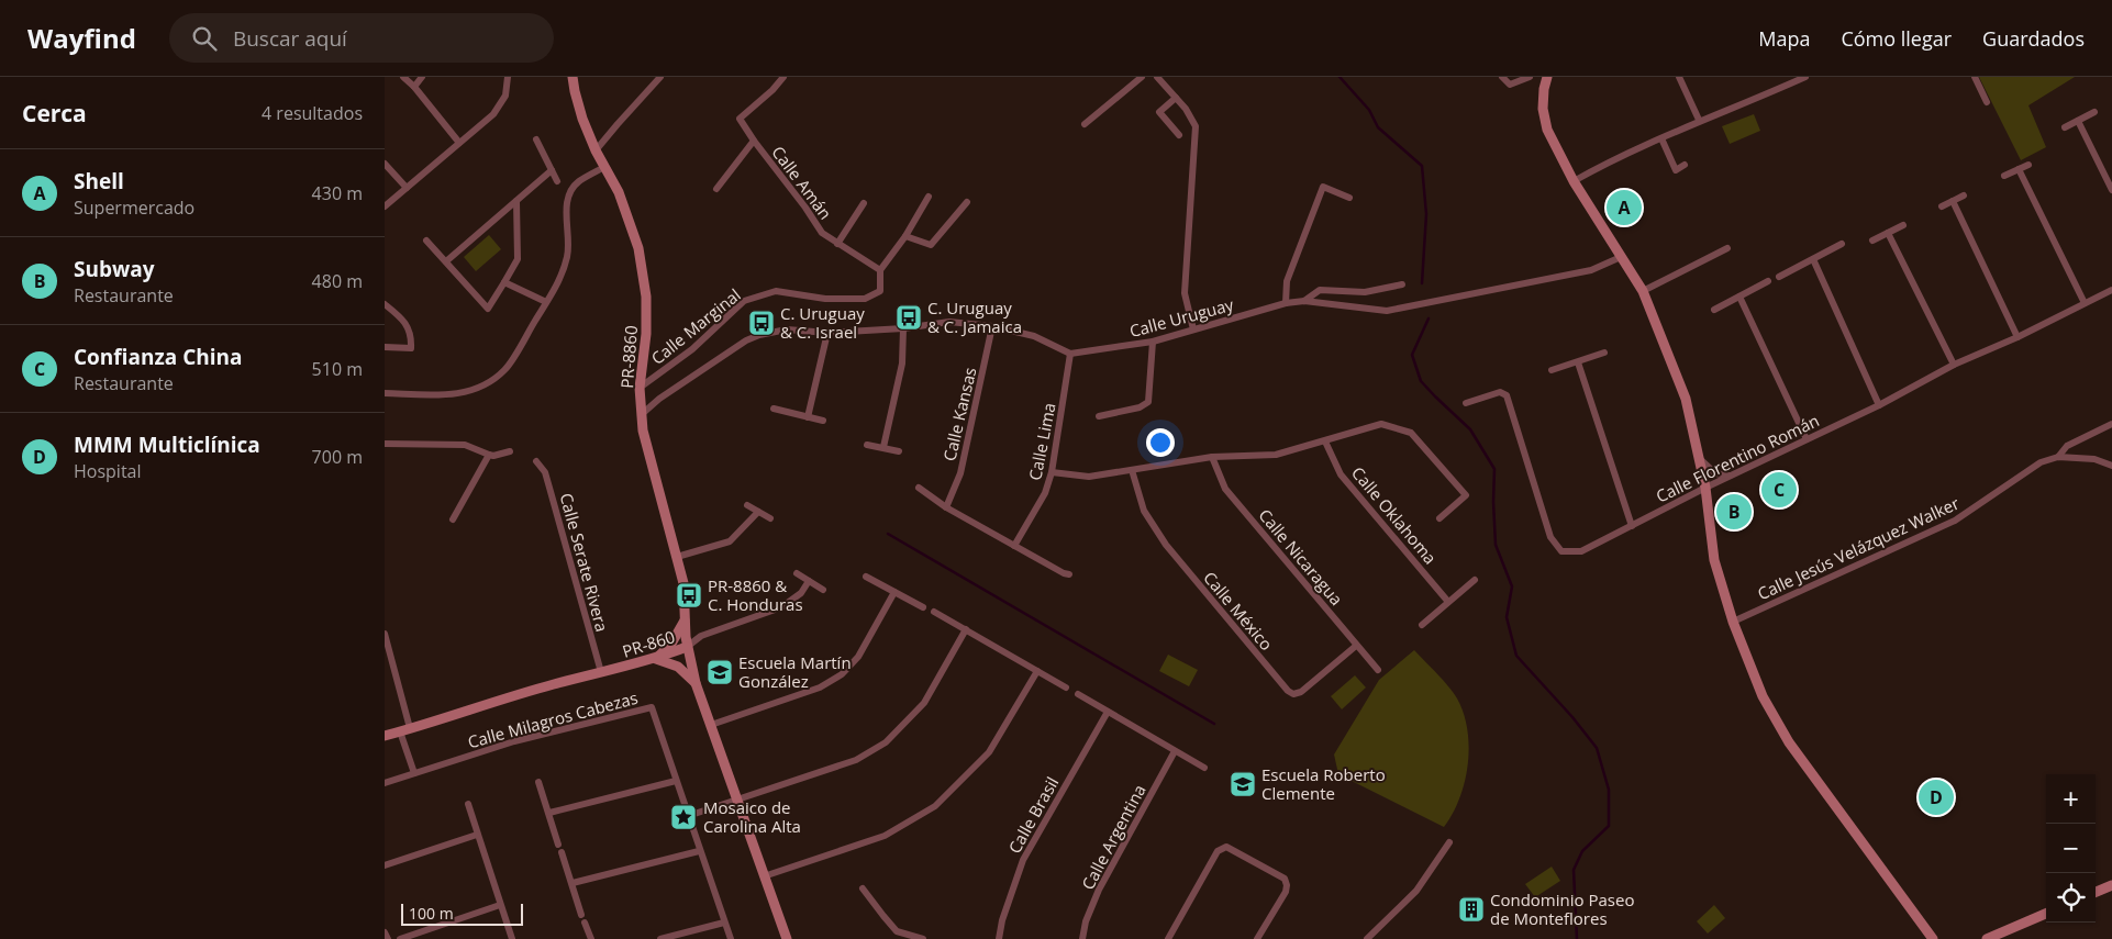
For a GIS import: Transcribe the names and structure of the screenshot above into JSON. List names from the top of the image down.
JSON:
{
  "streets": {
    "street": [
      "Calle Amán",
      "Calle Uruguay",
      "Calle Marginal",
      "PR-8860",
      "Calle Kansas",
      "Calle Lima",
      "Calle Florentino Román",
      "Calle Oklahoma",
      "Calle Jesús Velázquez Walker",
      "Calle Nicaragua",
      "Calle Serate Rivera",
      "Calle México",
      "PR-860",
      "Calle Milagros Cabezas",
      "Calle Brasil",
      "Calle Argentina"
    ]
  },
  "crossings": [
    ["Calle Amán", "Calle Marginal"],
    ["Calle Uruguay", "Calle Lima"],
    ["Calle Marginal", "PR-8860"],
    ["PR-8860", "PR-860"],
    ["Calle Nicaragua", "Calle México"],
    ["Calle Serate Rivera", "PR-860"]
  ],
  "places": {
    "bus stop": ["C. Uruguay & C. Jamaica", "C. Uruguay & C. Israel", "PR-8860 & C. Honduras"],
    "school or university": ["Escuela Martín González", "Escuela Roberto Clemente"],
    "place": ["Mosaico de Carolina Alta"],
    "building": ["Condominio Paseo de Monteflores"]
  },
  "scale_bar": "100 m",
  "page": {
    "header": "Wayfind",
    "search": "Buscar aquí",
    "nav": ["Mapa", "Cómo llegar", "Guardados"],
    "heading": ["Cerca", "4 resultados"],
    "list": [
      {
        "mark": "A",
        "name": "Shell",
        "note": "Supermercado",
        "value": "430 m"
      },
      {
        "mark": "B",
        "name": "Subway",
        "note": "Restaurante",
        "value": "480 m"
      },
      {
        "mark": "C",
        "name": "Confianza China",
        "note": "Restaurante",
        "value": "510 m"
      },
      {
        "mark": "D",
        "name": "MMM Multiclínica",
        "note": "Hospital",
        "value": "700 m"
      }
    ],
    "pins": [
      "A",
      "C",
      "B",
      "D"
    ],
    "map_buttons": ["+", "−"],
    "scale": "100 m"
  }
}
